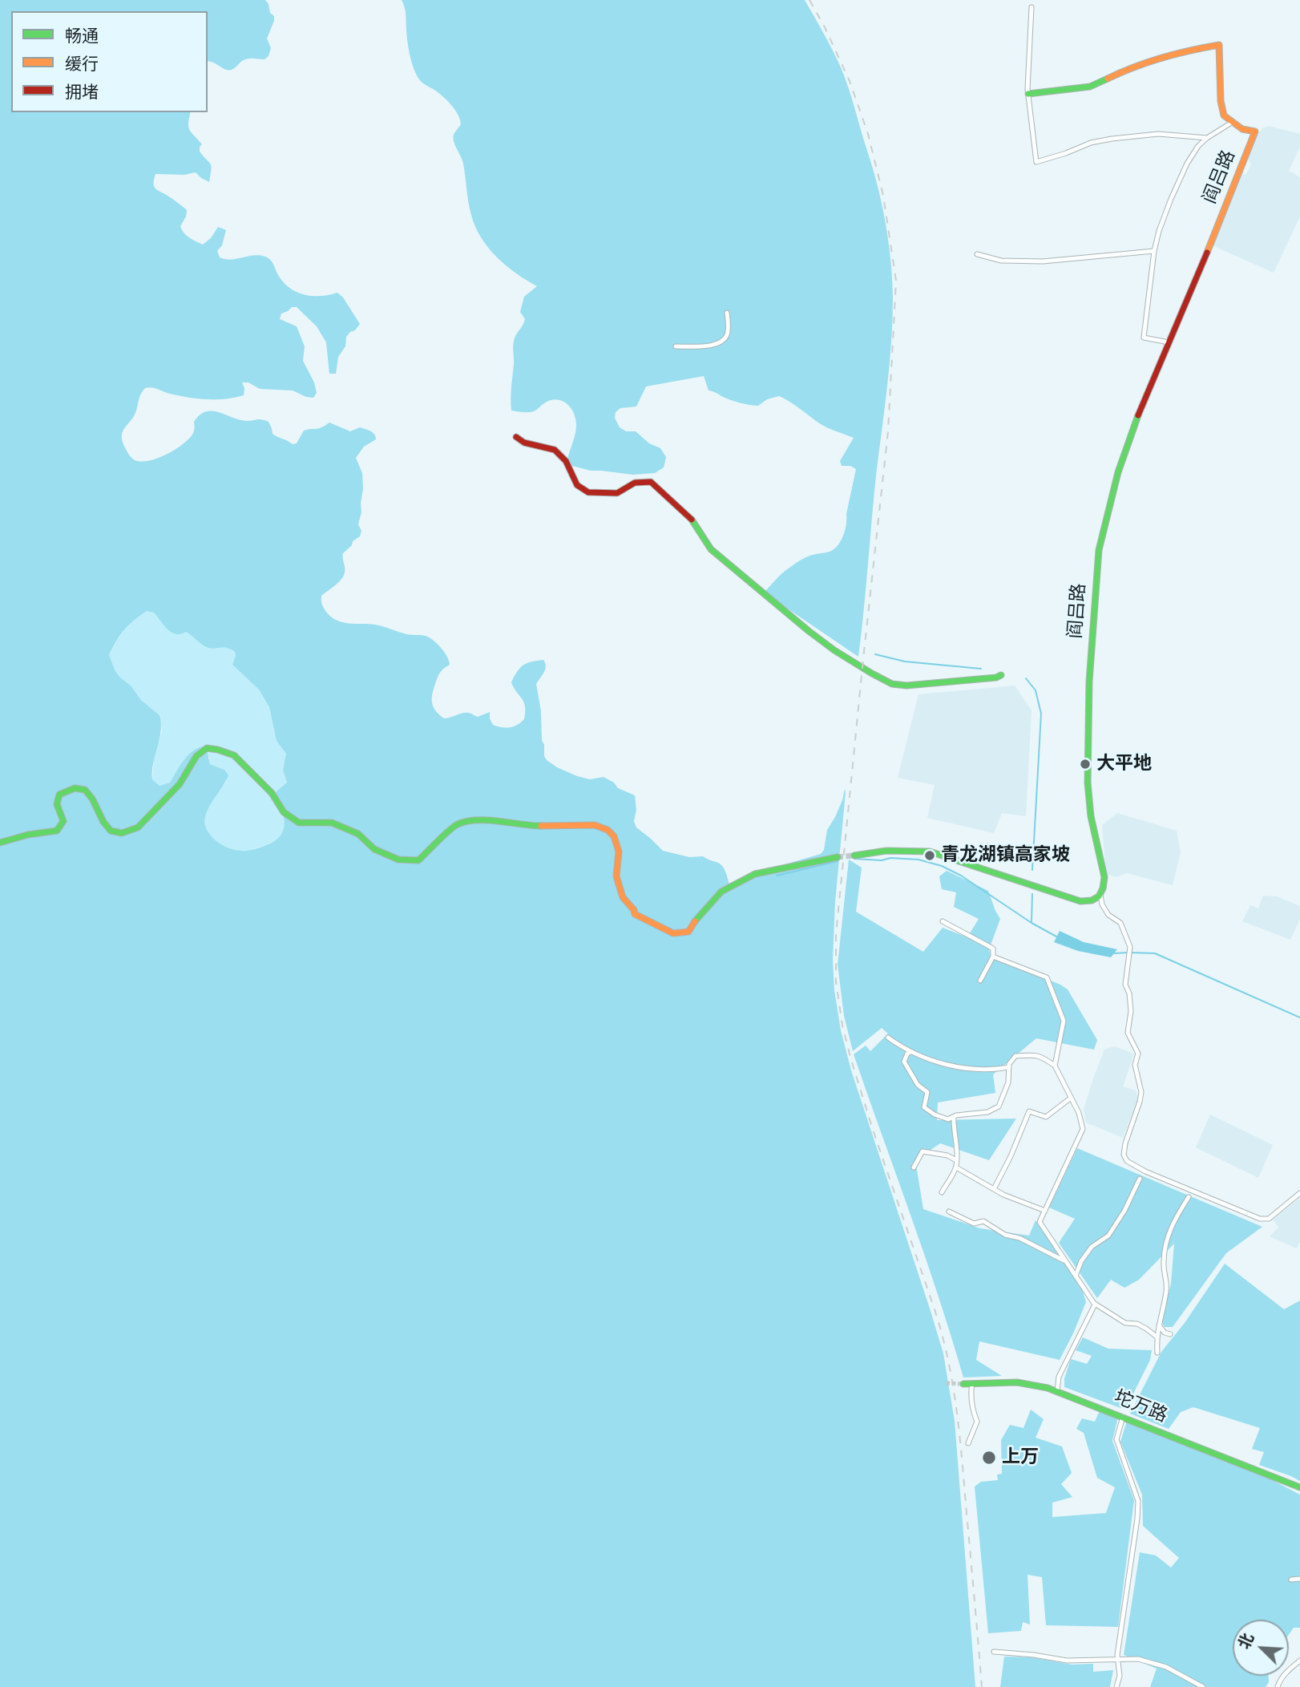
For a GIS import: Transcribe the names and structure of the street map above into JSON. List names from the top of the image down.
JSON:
{
  "streets": {
    "street": ["阎吕路", "坨万路"]
  },
  "places": ["大平地", "青龙湖镇高家坡", "上万"],
  "legend": ["畅通", "缓行", "拥堵"],
  "north": "top left"
}
